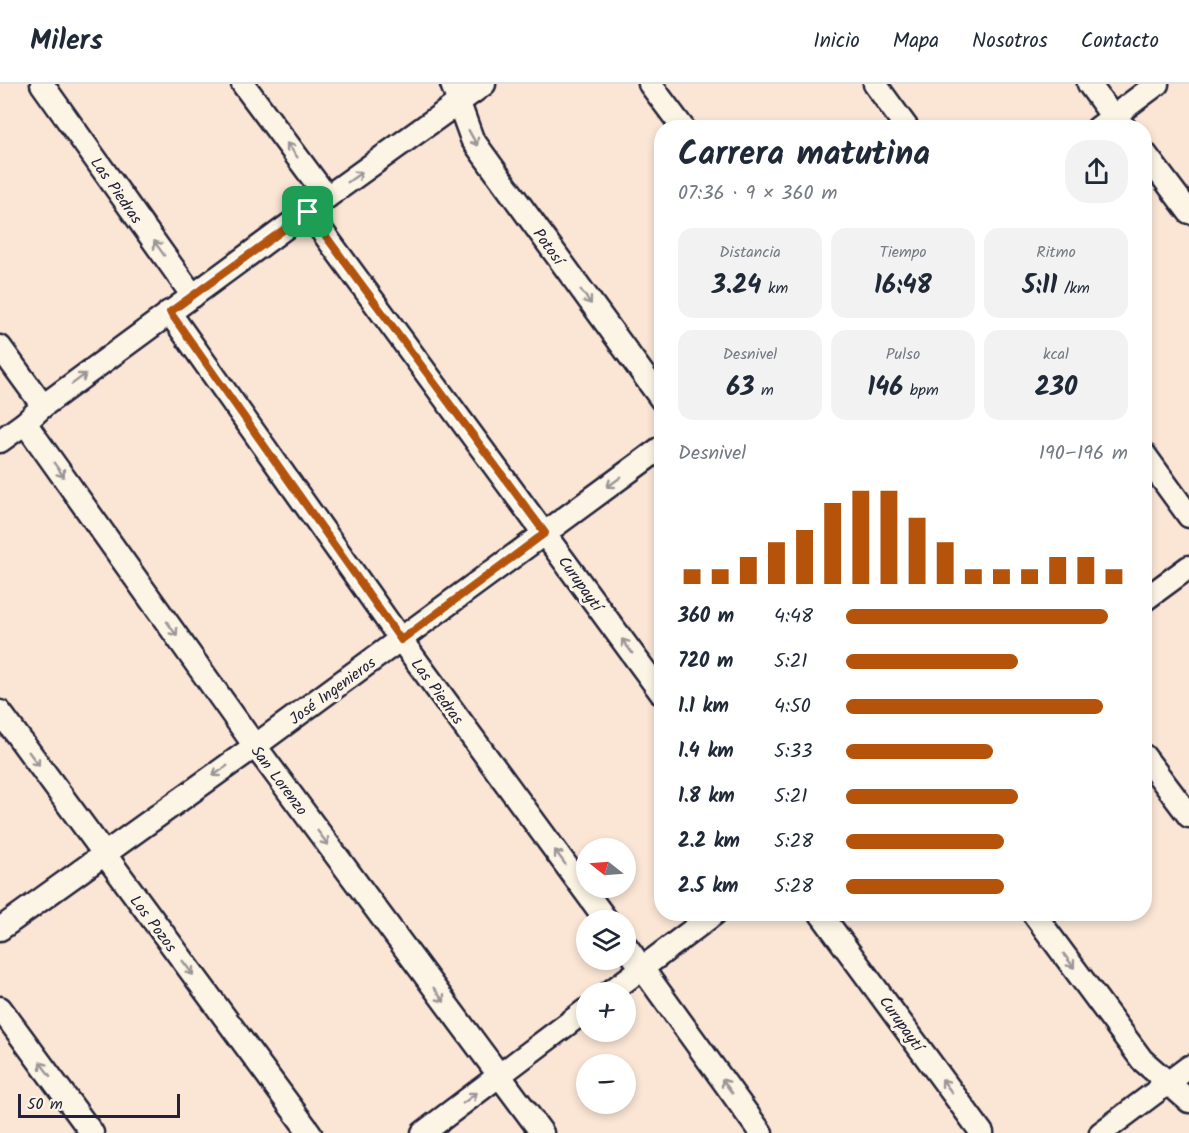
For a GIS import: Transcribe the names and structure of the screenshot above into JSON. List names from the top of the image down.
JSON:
{
  "streets": {
    "street": [
      "Las Piedras",
      "Potosí",
      "Curupaytí",
      "José Ingenieros",
      "San Lorenzo",
      "Los Pozos"
    ]
  },
  "crossings": [
    ["Las Piedras", "José Ingenieros"],
    ["Curupaytí", "José Ingenieros"],
    ["José Ingenieros", "San Lorenzo"],
    ["José Ingenieros", "Los Pozos"]
  ],
  "one_way": [
    "Potosí",
    "José Ingenieros",
    "San Lorenzo",
    "Los Pozos"
  ],
  "scale_bar": "50 m",
  "north": "left",
  "page": {
    "header": "Milers",
    "nav": [
      "Inicio",
      "Mapa",
      "Nosotros",
      "Contacto"
    ],
    "heading": ["Carrera matutina", "07:36 · 9 × 360 m"],
    "stats": [
      ["Distancia", "3.24 km"],
      ["Tiempo", "16:48"],
      ["Ritmo", "5:11 /km"],
      ["Desnivel", "63 m"],
      ["Pulso", "146 bpm"],
      ["kcal", "230"]
    ],
    "chart": ["Desnivel", "190–196 m"],
    "list": [
      {
        "name": "360 m",
        "note": "4:48"
      },
      {
        "name": "720 m",
        "note": "5:21"
      },
      {
        "name": "1.1 km",
        "note": "4:50"
      },
      {
        "name": "1.4 km",
        "note": "5:33"
      },
      {
        "name": "1.8 km",
        "note": "5:21"
      },
      {
        "name": "2.2 km",
        "note": "5:28"
      },
      {
        "name": "2.5 km",
        "note": "5:28"
      }
    ],
    "map_buttons": ["+", "−"],
    "scale": "50 m"
  }
}
